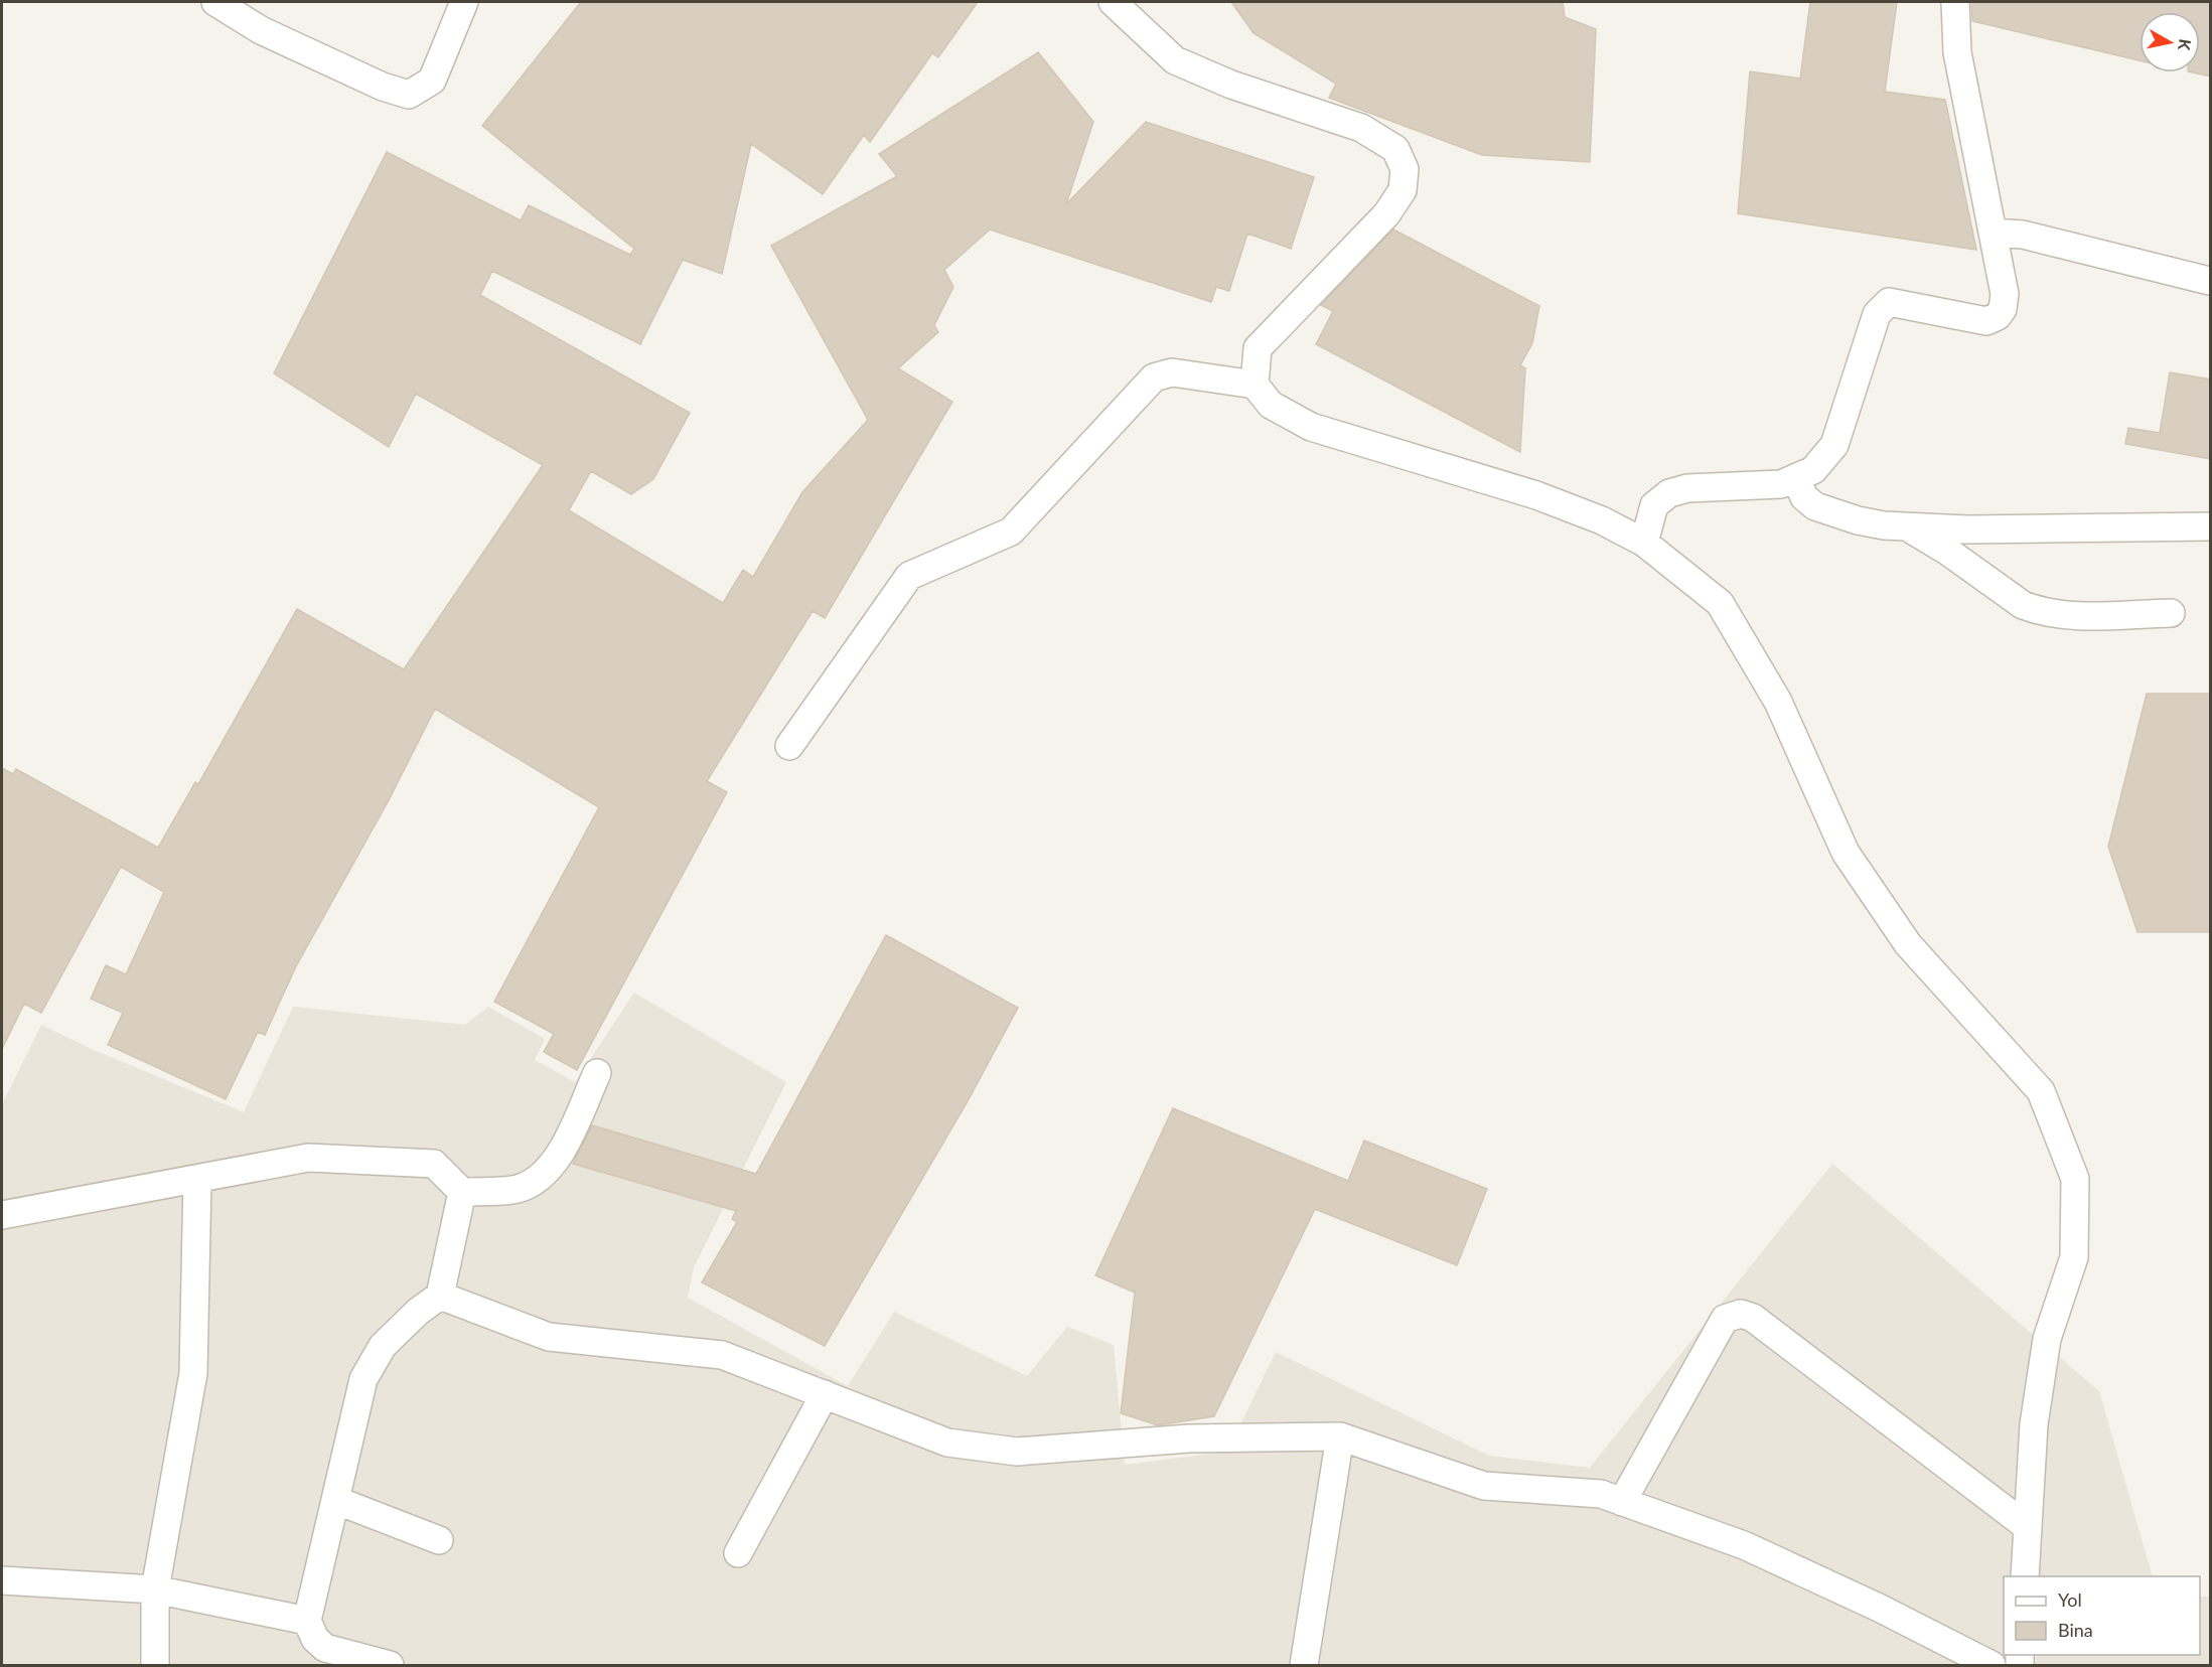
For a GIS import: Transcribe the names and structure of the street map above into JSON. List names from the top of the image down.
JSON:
{
  "legend": ["Yol", "Bina"],
  "north": "right"
}
